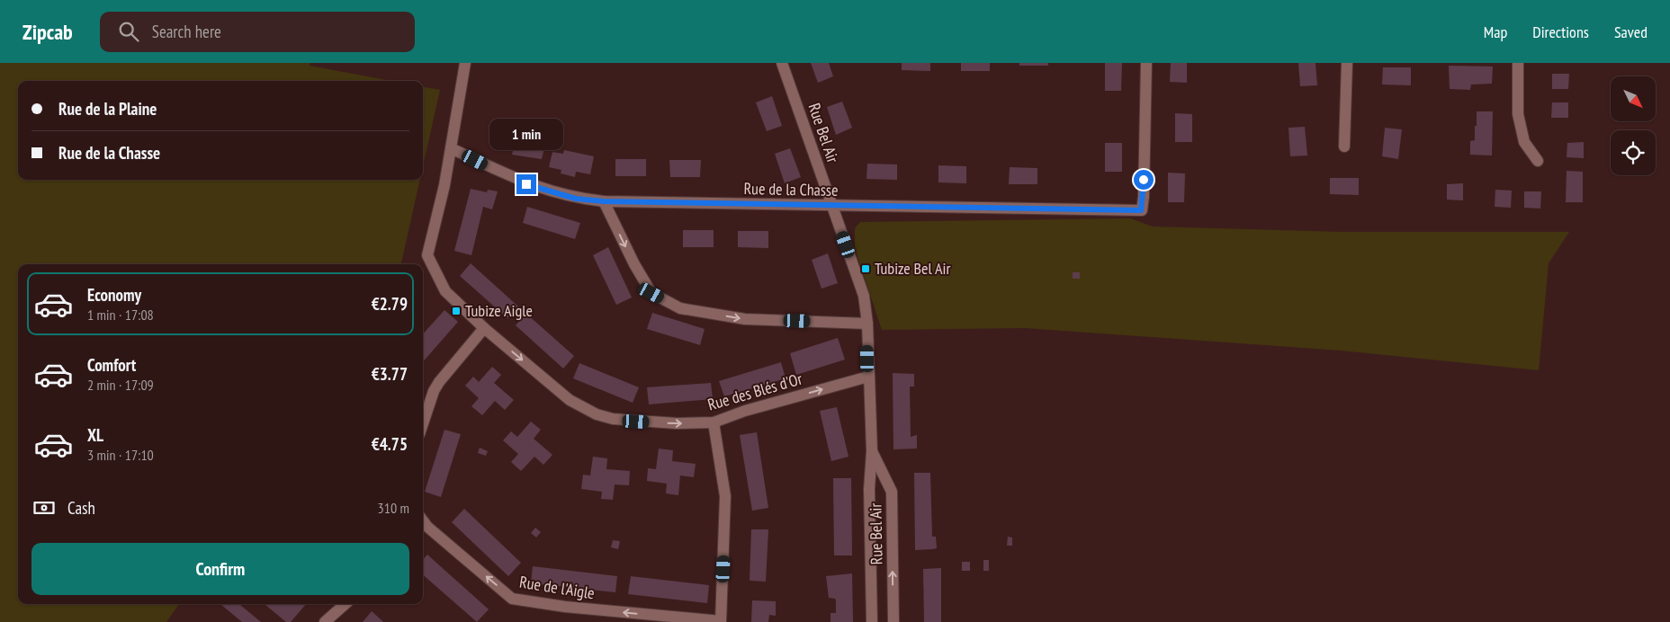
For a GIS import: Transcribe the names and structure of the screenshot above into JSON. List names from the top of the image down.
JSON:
{
  "streets": {
    "street": [
      "Rue Bel Air",
      "Rue de la Chasse",
      "Rue des Blés d'Or",
      "Rue de l'Aigle"
    ]
  },
  "crossings": [
    ["Rue Bel Air", "Rue de la Chasse"],
    ["Rue Bel Air", "Rue des Blés d'Or"],
    ["Rue de la Chasse", "Rue des Blés d'Or"]
  ],
  "one_way": ["Rue des Blés d'Or", "Rue de l'Aigle"],
  "places": {
    "transit": ["Tubize Bel Air", "Tubize Aigle"]
  },
  "north": "bottom right",
  "page": {
    "header": "Zipcab",
    "search": "Search here",
    "nav": ["Map", "Directions", "Saved"],
    "banner": ["Rue de la Plaine", "Rue de la Chasse"],
    "bubble": "1 min",
    "list": [
      {
        "name": "Economy",
        "note": "1 min · 17:08",
        "value": "€2.79"
      },
      {
        "name": "Comfort",
        "note": "2 min · 17:09",
        "value": "€3.77"
      },
      {
        "name": "XL",
        "note": "3 min · 17:10",
        "value": "€4.75"
      }
    ],
    "pay": ["Cash", "310 m"],
    "buttons": "Confirm"
  }
}
